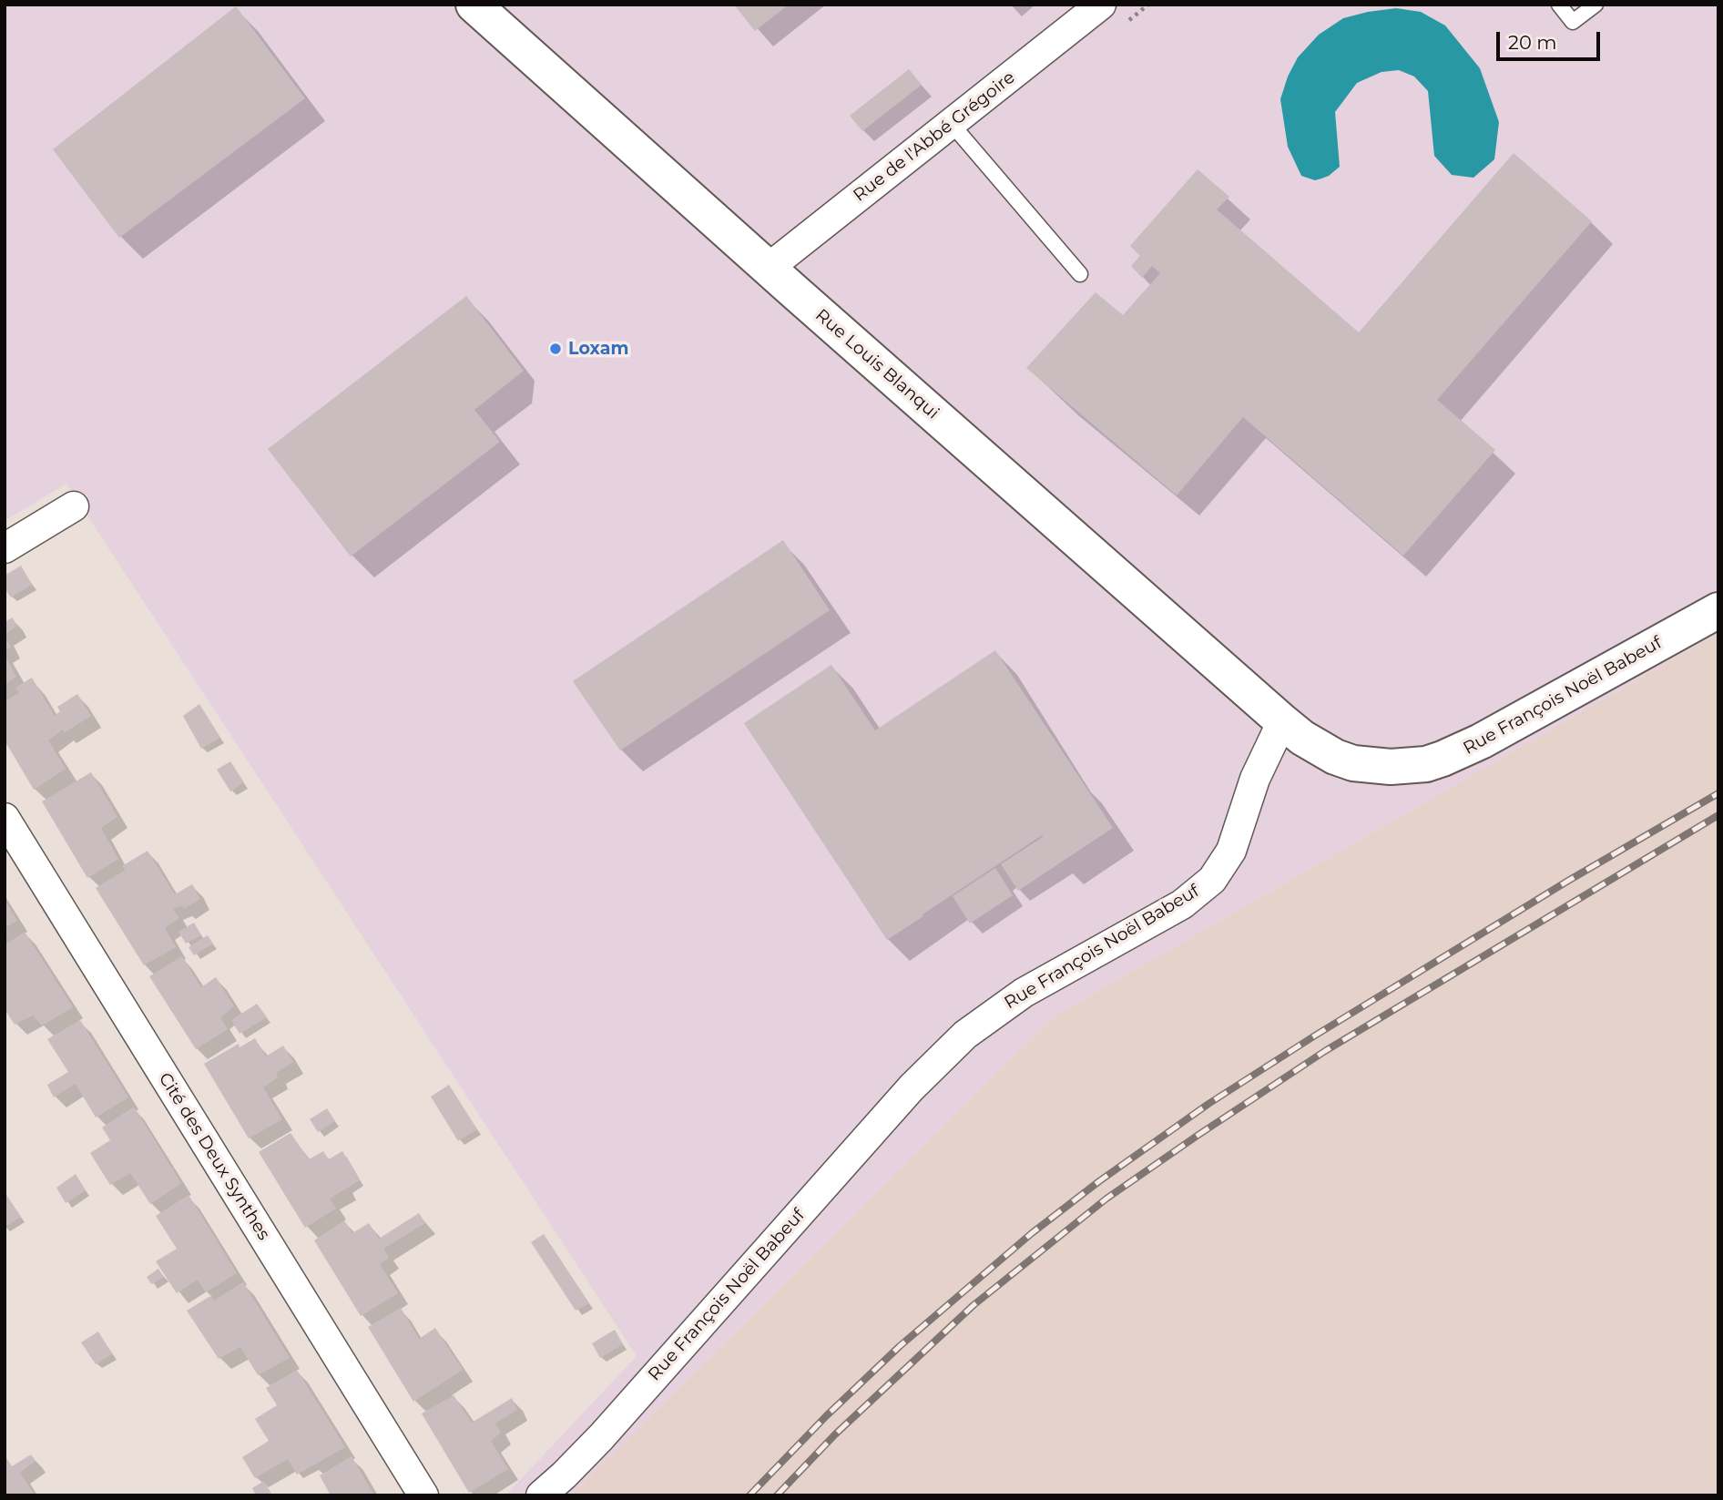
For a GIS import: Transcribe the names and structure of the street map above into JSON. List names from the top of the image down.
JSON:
{
  "streets": {
    "street": [
      "Rue de l'Abbé Grégoire",
      "Rue Louis Blanqui",
      "Rue François Noël Babeuf",
      "Cité des Deux Synthes"
    ]
  },
  "crossings": [
    ["Rue de l'Abbé Grégoire", "Rue Louis Blanqui"],
    ["Rue Louis Blanqui", "Rue François Noël Babeuf"]
  ],
  "places": ["Loxam"],
  "scale_bar": "20 m"
}
